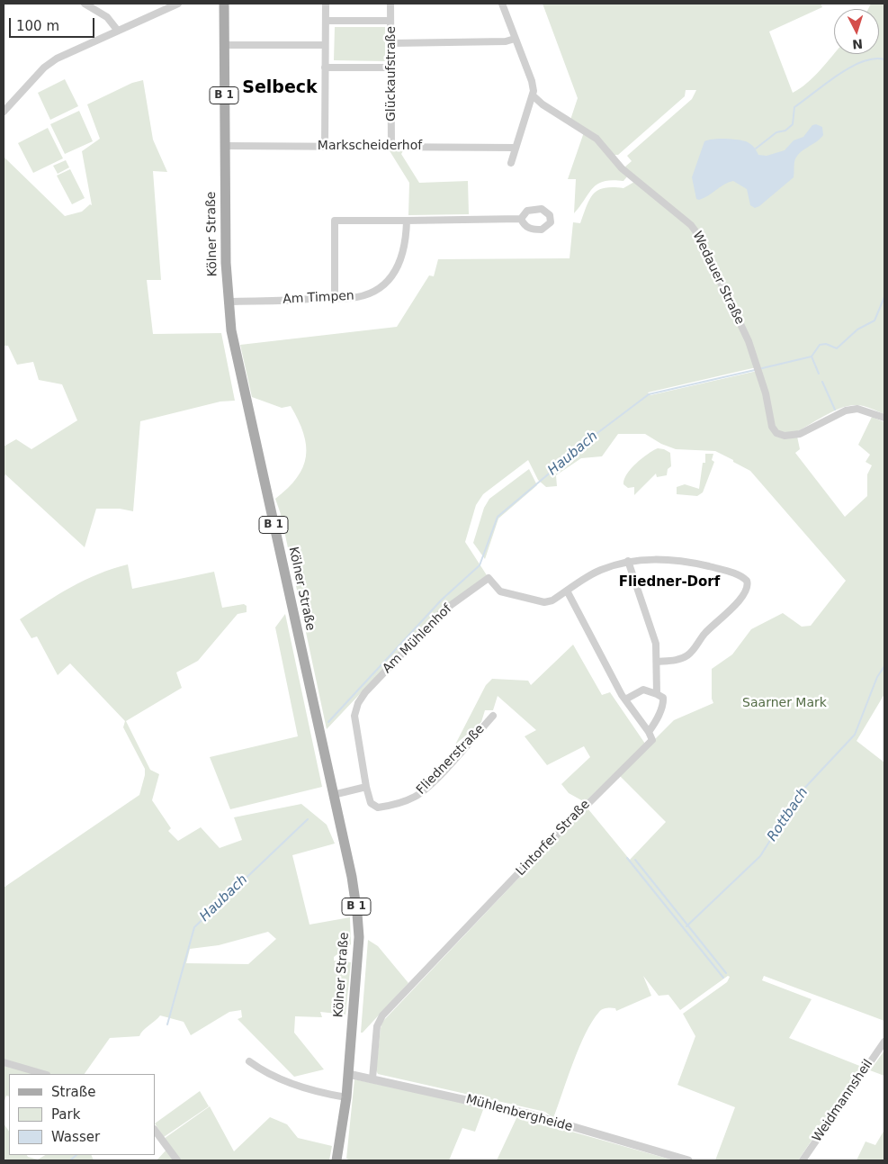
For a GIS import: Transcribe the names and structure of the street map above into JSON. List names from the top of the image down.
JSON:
{
  "streets": {
    "main road": ["B 1", "Kölner Straße"],
    "street": [
      "Glückaufstraße",
      "Markscheiderhof",
      "Wedauer Straße",
      "Am Timpen",
      "Am Mühlenhof",
      "Fliednerstraße",
      "Lintorfer Straße",
      "Weidmannsheil",
      "Mühlenbergheide"
    ]
  },
  "crossings": [
    ["Glückaufstraße", "Markscheiderhof"],
    ["Markscheiderhof", "Kölner Straße"],
    ["Kölner Straße", "Am Timpen"],
    ["Kölner Straße", "Mühlenbergheide"],
    ["Am Mühlenhof", "Fliednerstraße"],
    ["Lintorfer Straße", "Mühlenbergheide"]
  ],
  "districts": ["Selbeck", "Fliedner-Dorf"],
  "water": ["Haubach", "Rottbach"],
  "parks": ["Saarner Mark"],
  "legend": ["Straße", "Park", "Wasser"],
  "scale_bar": "100 m",
  "north": "bottom"
}
